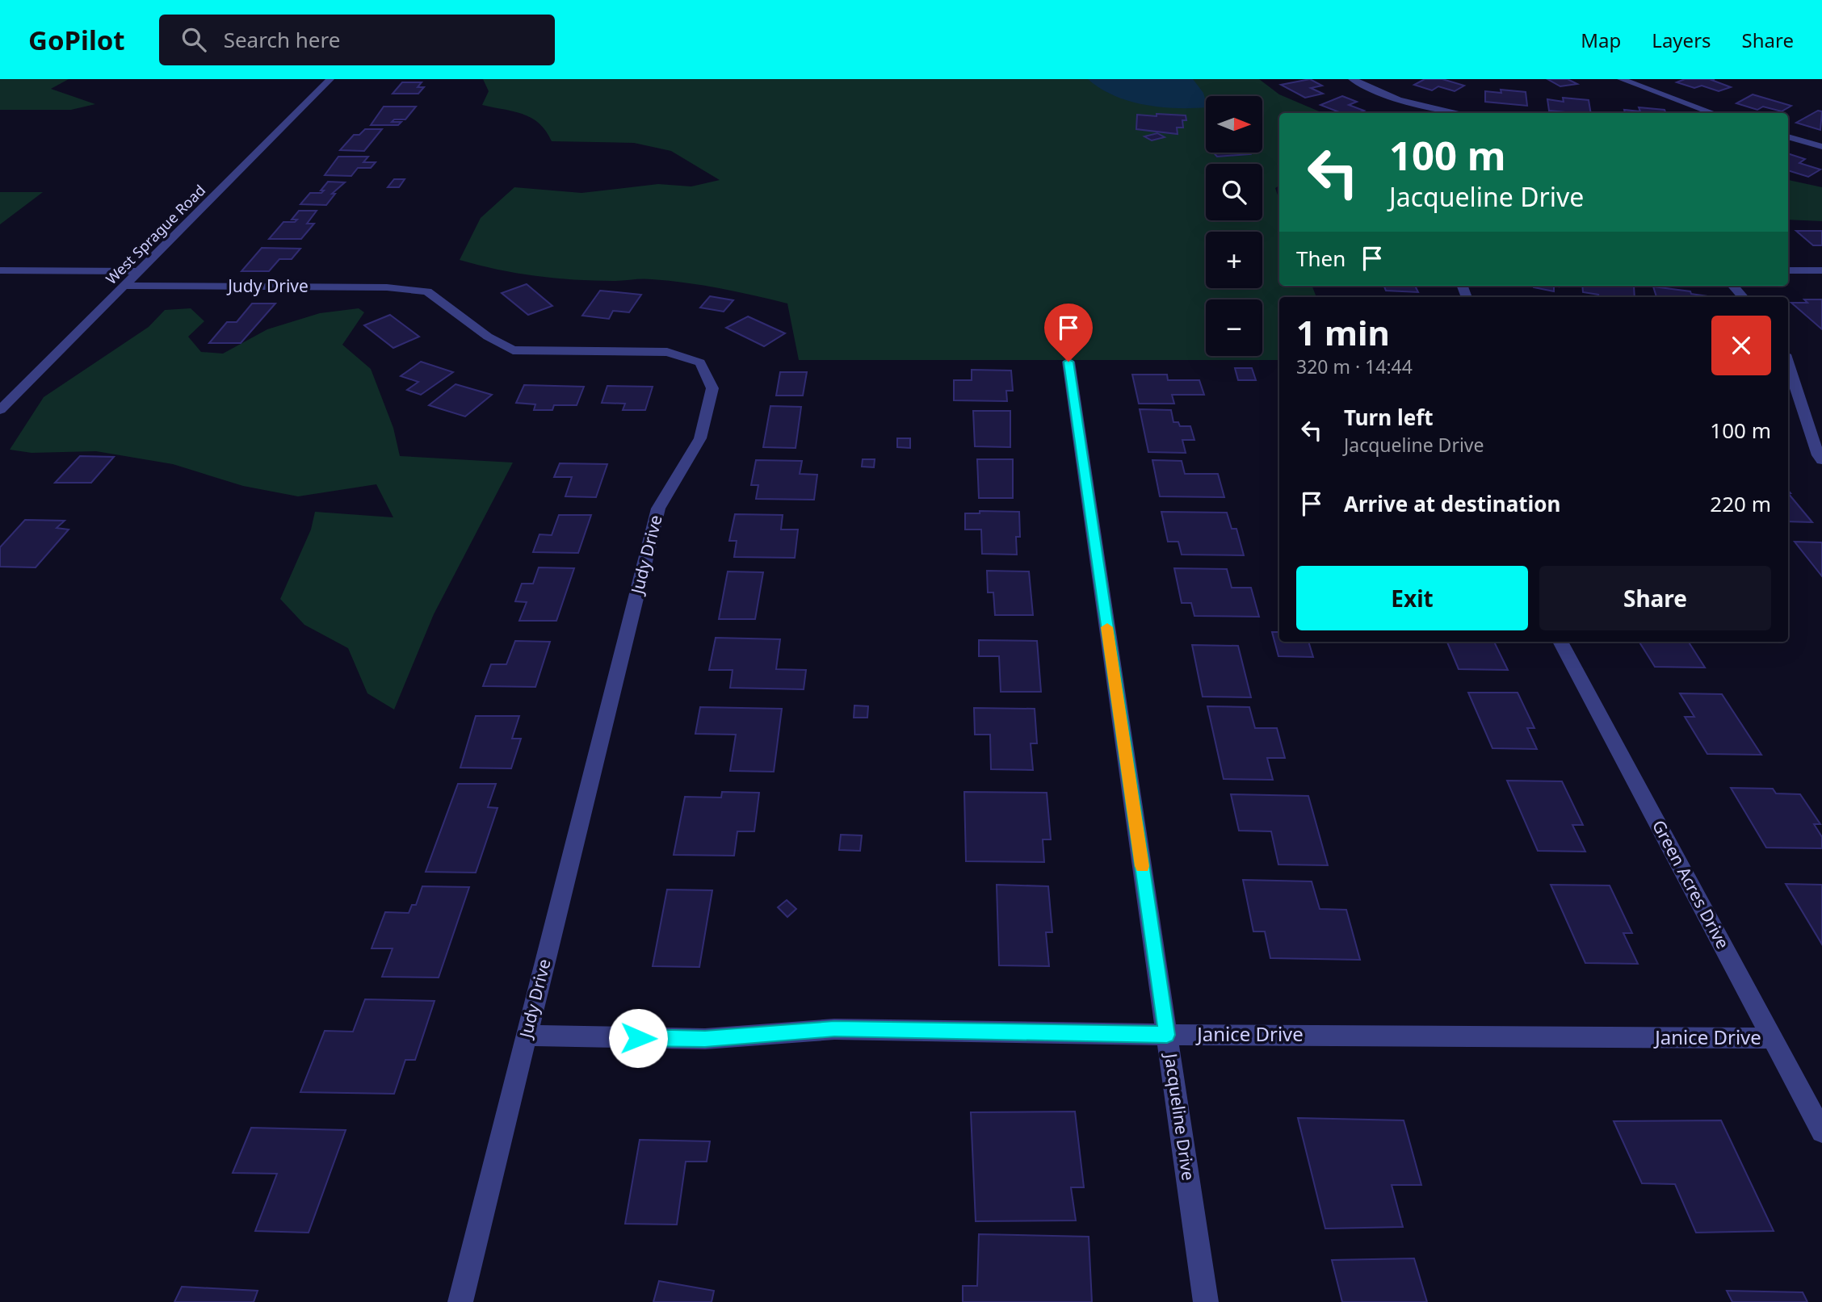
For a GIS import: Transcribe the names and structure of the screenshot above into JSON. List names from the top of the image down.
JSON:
{
  "streets": {
    "street": [
      "West Sprague Road",
      "Judy Drive",
      "Green Acres Drive",
      "Janice Drive",
      "Jacqueline Drive"
    ]
  },
  "crossings": [
    ["West Sprague Road", "Judy Drive"],
    ["Judy Drive", "Janice Drive"],
    ["Green Acres Drive", "Janice Drive"],
    ["Janice Drive", "Jacqueline Drive"]
  ],
  "north": "right",
  "page": {
    "header": "GoPilot",
    "search": "Search here",
    "nav": ["Map", "Layers", "Share"],
    "map_buttons": ["+", "−"],
    "turn": ["100 m", "Jacqueline Drive"],
    "then": "Then",
    "heading": ["1 min", "320 m · 14:44"],
    "list": [
      {
        "name": "Turn left",
        "note": "Jacqueline Drive",
        "value": "100 m"
      },
      {
        "name": "Arrive at destination",
        "value": "220 m"
      }
    ],
    "buttons": ["Exit", "Share"]
  }
}
